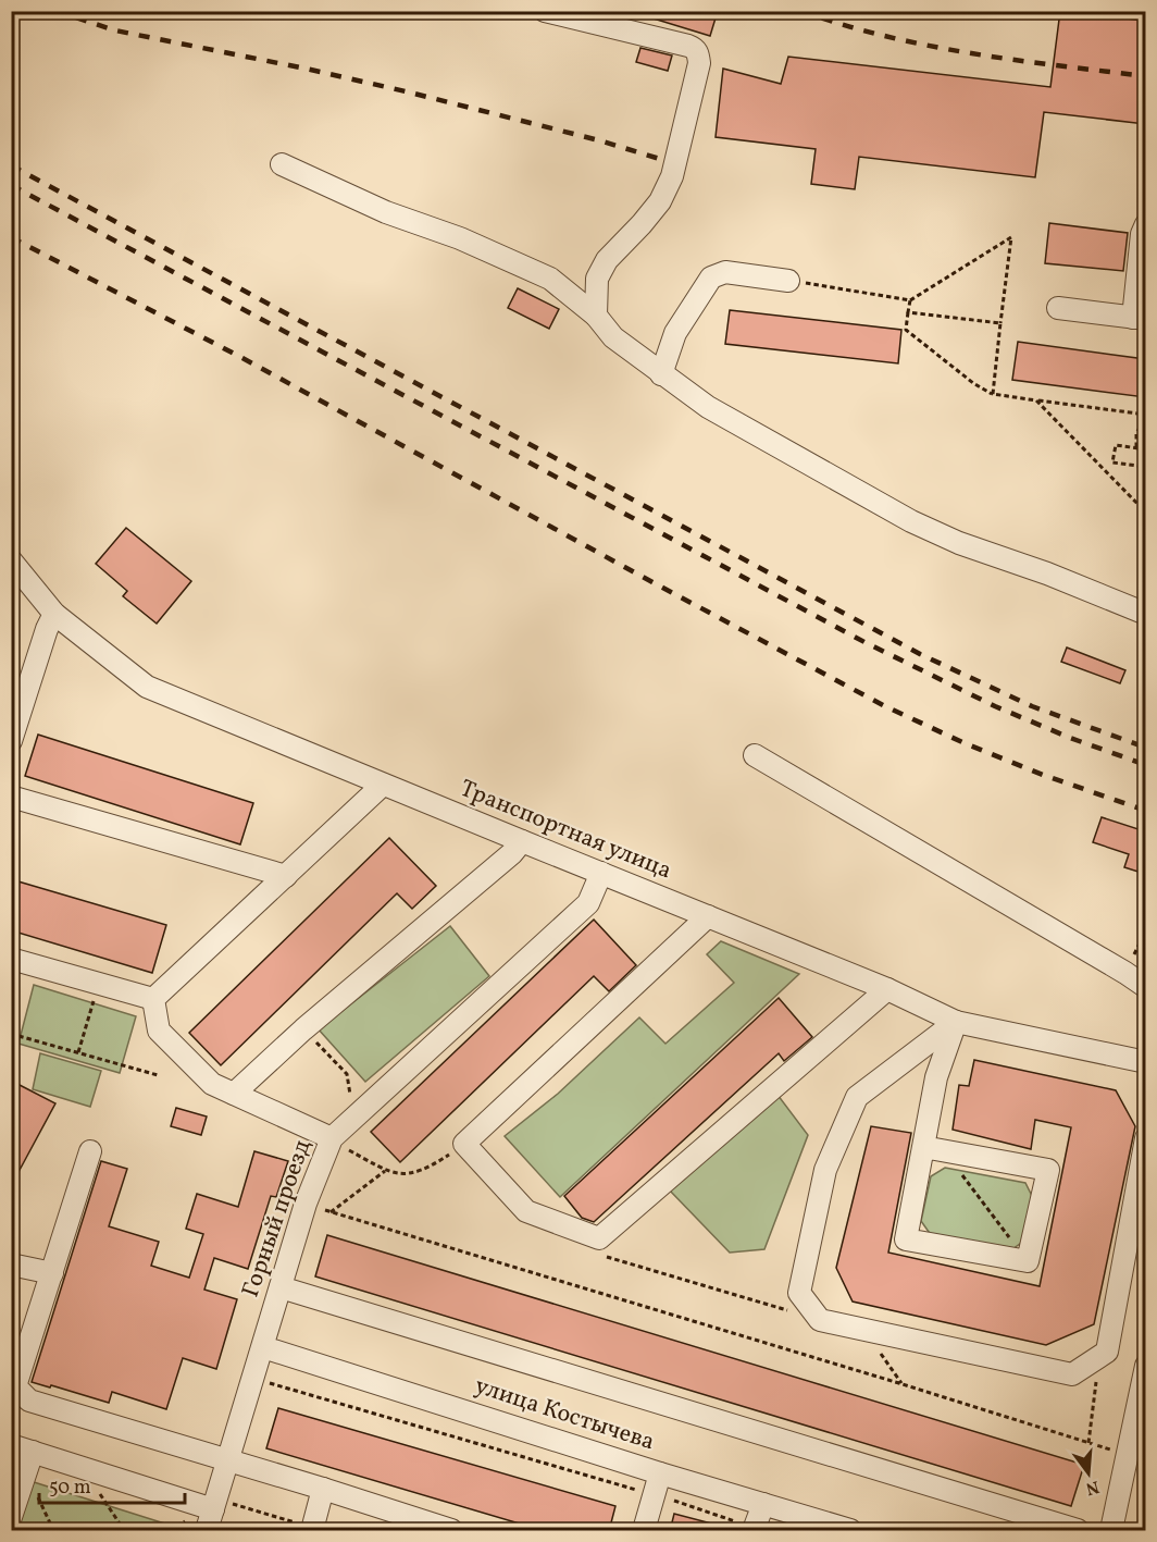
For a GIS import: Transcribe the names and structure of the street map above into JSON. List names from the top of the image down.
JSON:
{
  "streets": {
    "street": ["Транспортная улица", "Горный проезд", "улица Костычева"]
  },
  "crossings": [
    ["Транспортная улица", "Горный проезд"],
    ["Горный проезд", "улица Костычева"]
  ],
  "scale_bar": "50 m",
  "north": "bottom"
}
